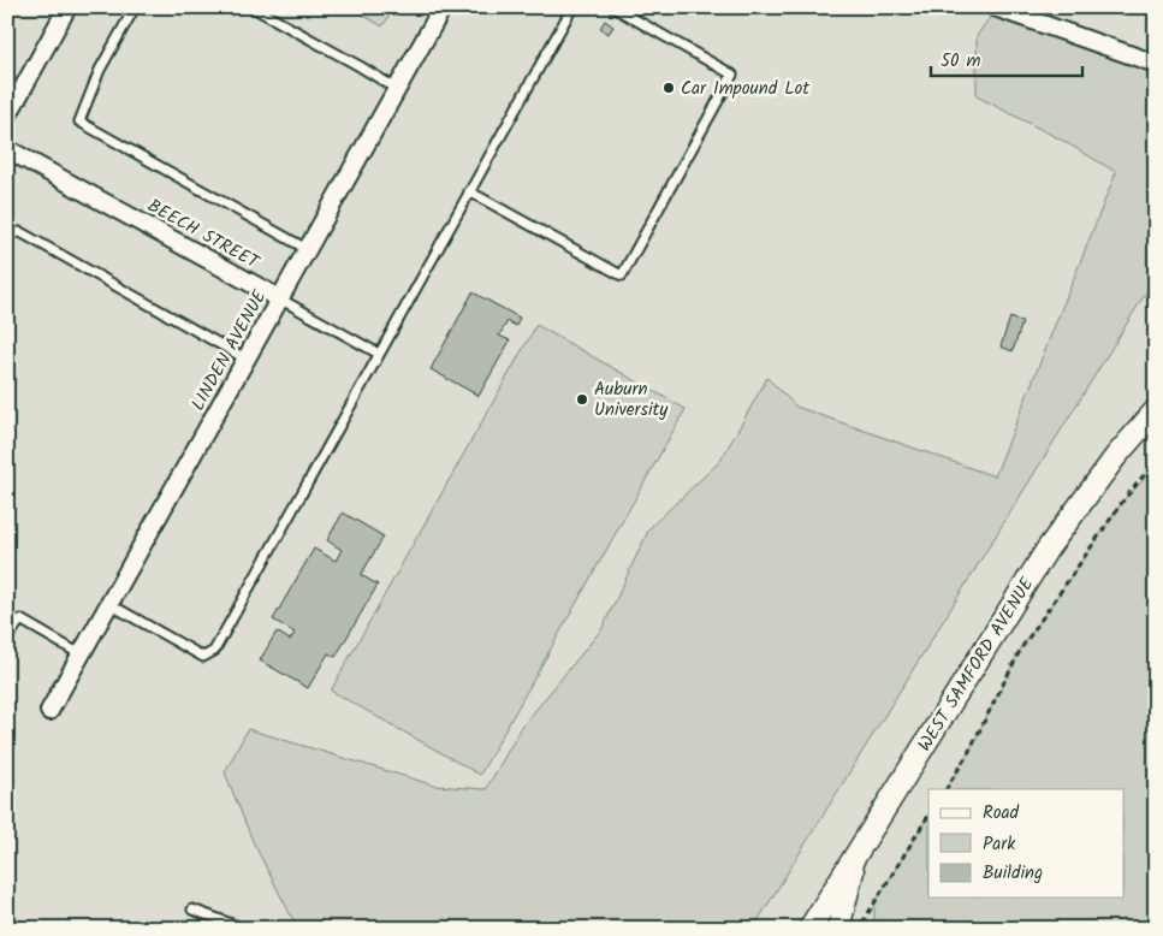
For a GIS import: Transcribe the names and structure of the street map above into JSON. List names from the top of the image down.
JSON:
{
  "streets": {
    "street": ["BEECH STREET", "LINDEN AVENUE", "WEST SAMFORD AVENUE"]
  },
  "crossings": [
    ["BEECH STREET", "LINDEN AVENUE"]
  ],
  "places": ["Car Impound Lot", "Auburn University"],
  "legend": ["Road", "Park", "Building"],
  "scale_bar": "50 m"
}
